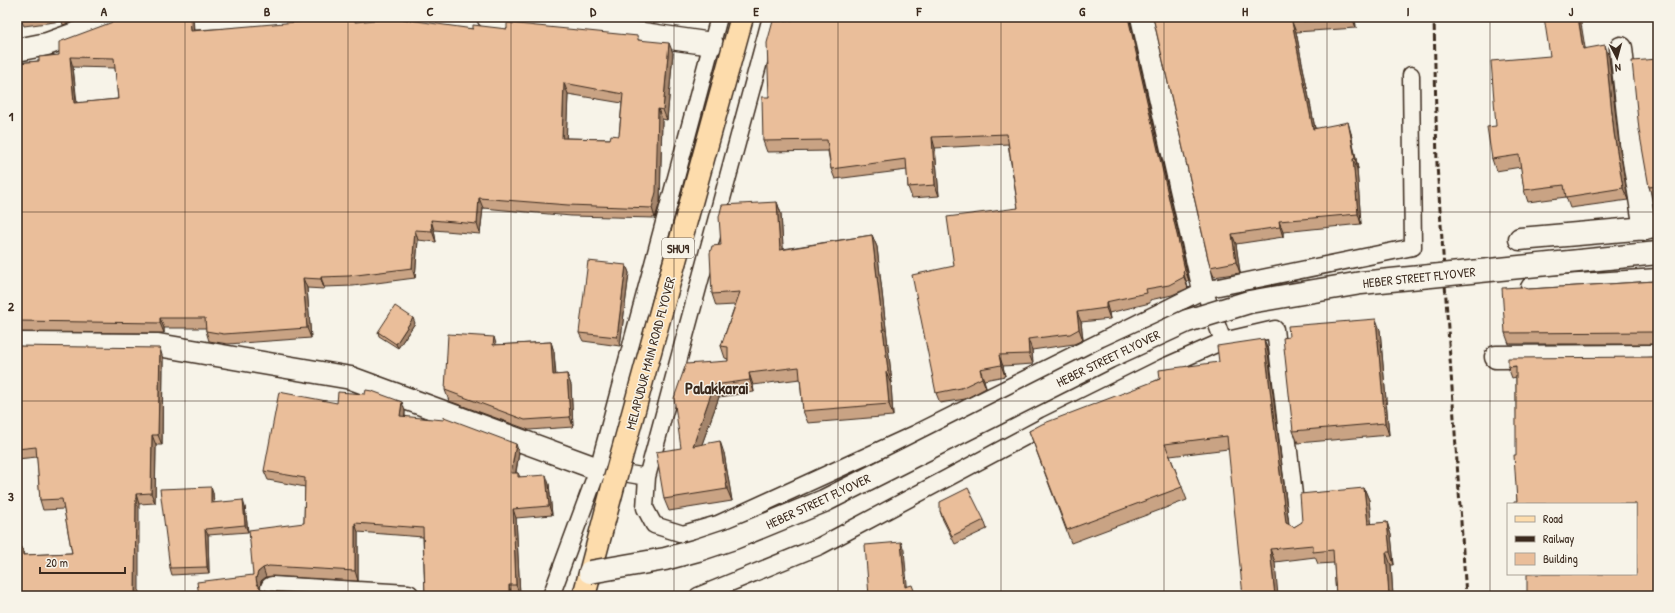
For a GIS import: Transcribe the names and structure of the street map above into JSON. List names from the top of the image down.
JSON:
{
  "streets": {
    "main road": ["SHU9", "MELAPUDUR MAIN ROAD FLYOVER"],
    "street": ["HEBER STREET FLYOVER"]
  },
  "crossings": [
    ["HEBER STREET FLYOVER", "MELAPUDUR MAIN ROAD FLYOVER"]
  ],
  "districts": ["Palakkarai"],
  "legend": ["Road", "Railway", "Building"],
  "scale_bar": "20 m",
  "north": "bottom",
  "grid": {
    "columns": [
      "A",
      "B",
      "C",
      "D",
      "E",
      "F",
      "G",
      "H",
      "I",
      "J"
    ],
    "rows": ["1", "2", "3"]
  }
}
